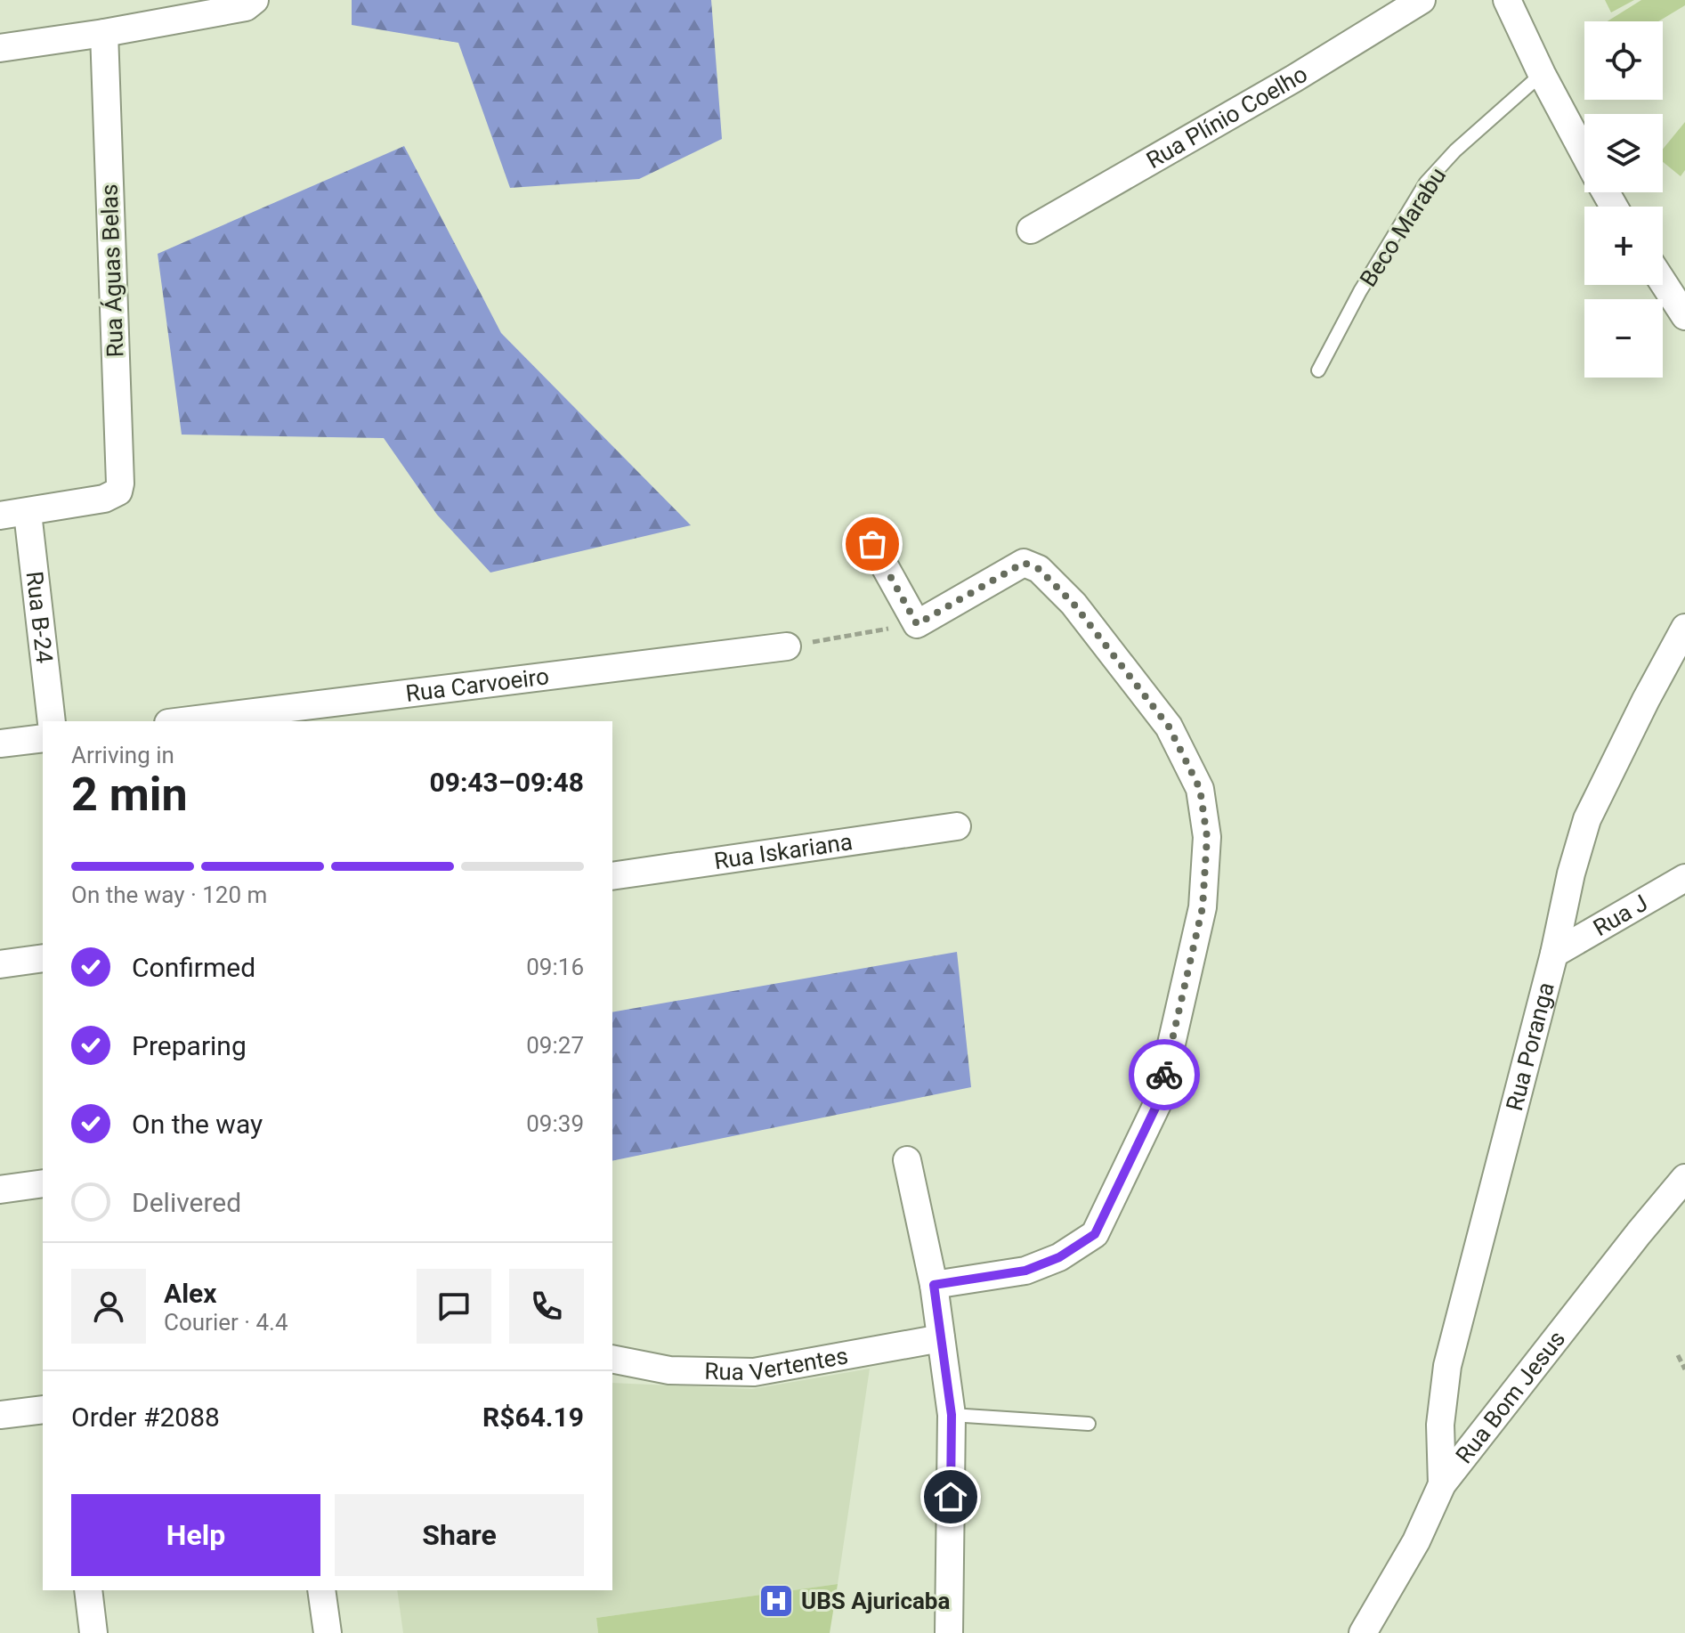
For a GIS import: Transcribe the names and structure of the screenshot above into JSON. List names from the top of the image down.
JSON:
{
  "streets": {
    "street": [
      "Rua Plínio Coelho",
      "Rua Águas Belas",
      "Rua B-24",
      "Rua Carvoeiro",
      "Rua Iskariana",
      "Rua J",
      "Rua Poranga",
      "Rua Vertentes",
      "Rua Bom Jesus"
    ],
    "lane": ["Beco Marabu"]
  },
  "crossings": [
    ["Rua Águas Belas", "Rua B-24"],
    ["Rua J", "Rua Poranga"],
    ["Rua Poranga", "Rua Bom Jesus"]
  ],
  "places": {
    "hospital": ["UBS Ajuricaba"]
  },
  "page": {
    "map_buttons": ["+", "−"],
    "heading": ["2 min", "Arriving in", "09:43–09:48"],
    "panel": [
      "Alex",
      "Courier · 4.4",
      "Order #2088",
      "R$64.19"
    ],
    "bar": "On the way · 120 m",
    "list": [
      ["Confirmed", "09:16"],
      ["Preparing", "09:27"],
      ["On the way", "09:39"],
      "Delivered"
    ],
    "buttons": ["Help", "Share"]
  }
}
